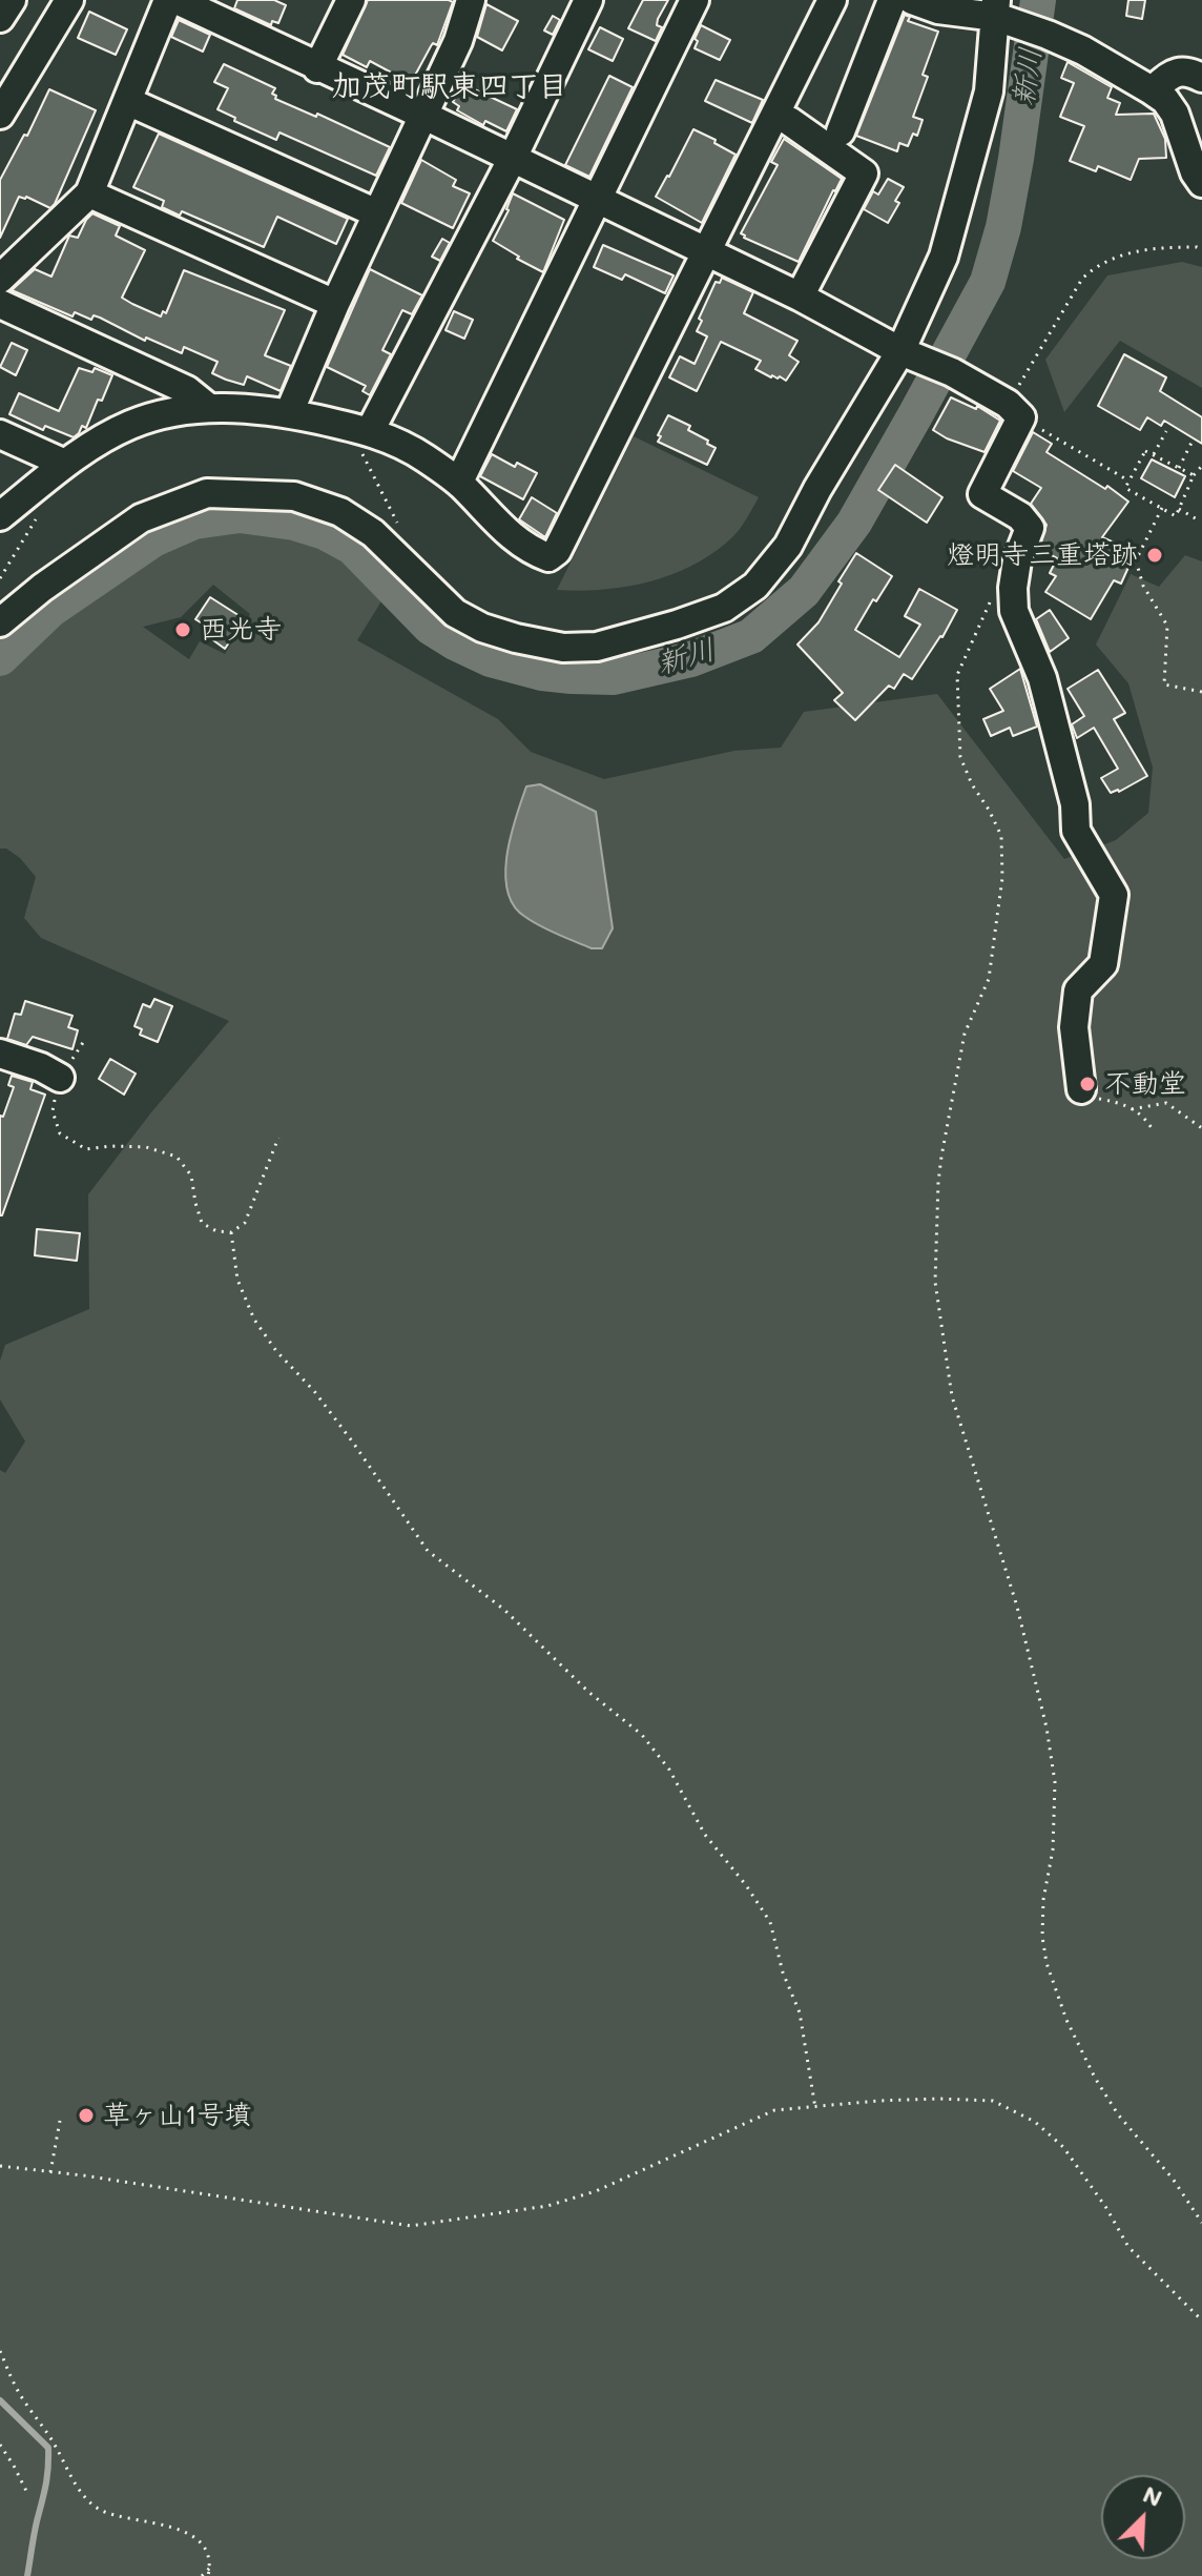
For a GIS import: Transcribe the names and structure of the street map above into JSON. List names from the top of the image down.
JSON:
{
  "districts": ["加茂町駅東四丁目"],
  "water": ["新川"],
  "places": [
    "燈明寺三重塔跡",
    "西光寺",
    "不動堂",
    "草ヶ山1号墳"
  ],
  "north": "top right"
}
